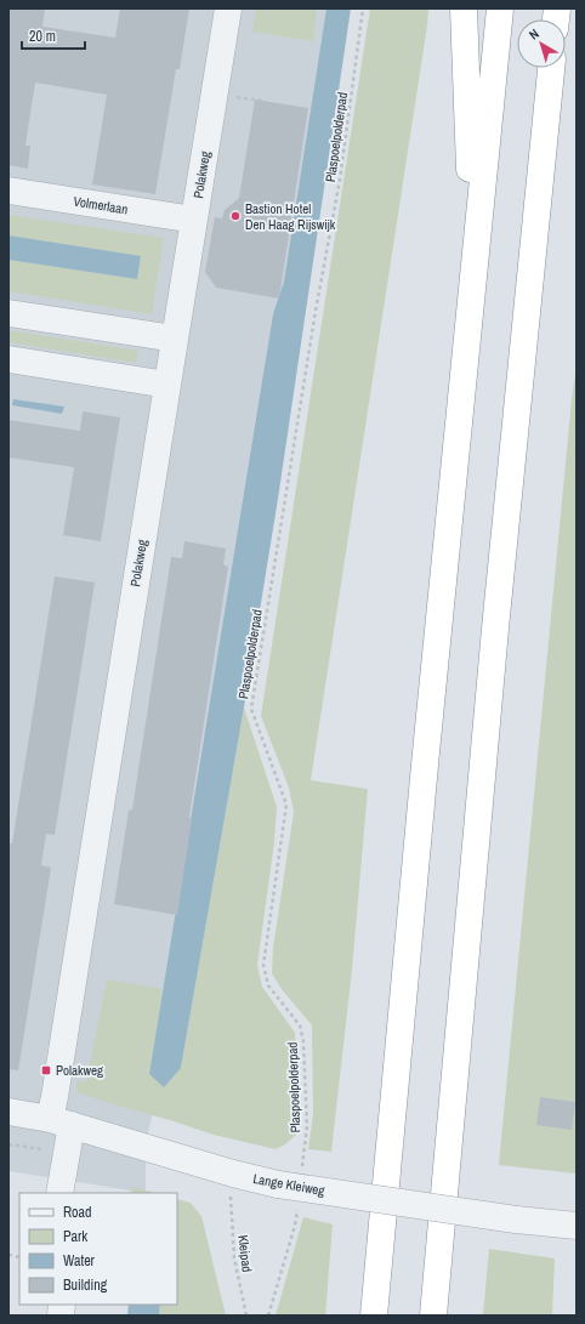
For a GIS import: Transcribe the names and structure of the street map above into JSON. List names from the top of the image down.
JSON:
{
  "streets": {
    "street": ["Polakweg", "Volmerlaan", "Lange Kleiweg"],
    "path": ["Plaspoelpolderpad", "Kleipad"]
  },
  "crossings": [
    ["Polakweg", "Volmerlaan"],
    ["Polakweg", "Lange Kleiweg"]
  ],
  "places": {
    "other": ["Bastion Hotel Den Haag Rijswijk"],
    "transit": ["Polakweg"]
  },
  "legend": [
    "Road",
    "Park",
    "Water",
    "Building"
  ],
  "scale_bar": "20 m",
  "north": "top left"
}
